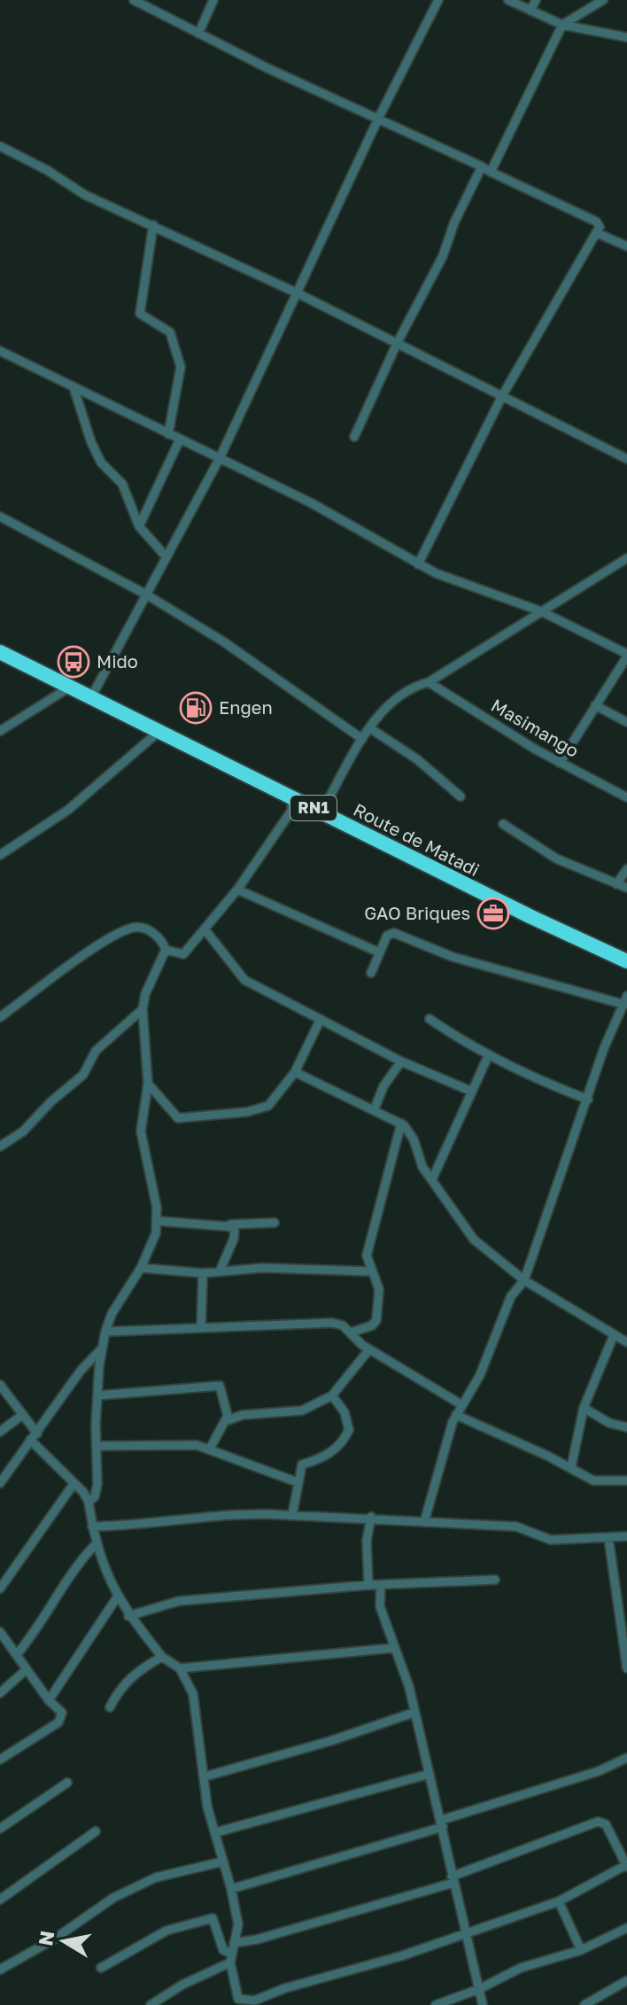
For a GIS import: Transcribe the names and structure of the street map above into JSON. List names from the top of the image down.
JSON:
{
  "streets": {
    "highway": ["RN1", "Route de Matadi"],
    "street": ["Masimango"]
  },
  "places": {
    "bus stop": ["Mido"],
    "fuel station": ["Engen"],
    "office": ["GAO Briques"]
  },
  "north": "left"
}
